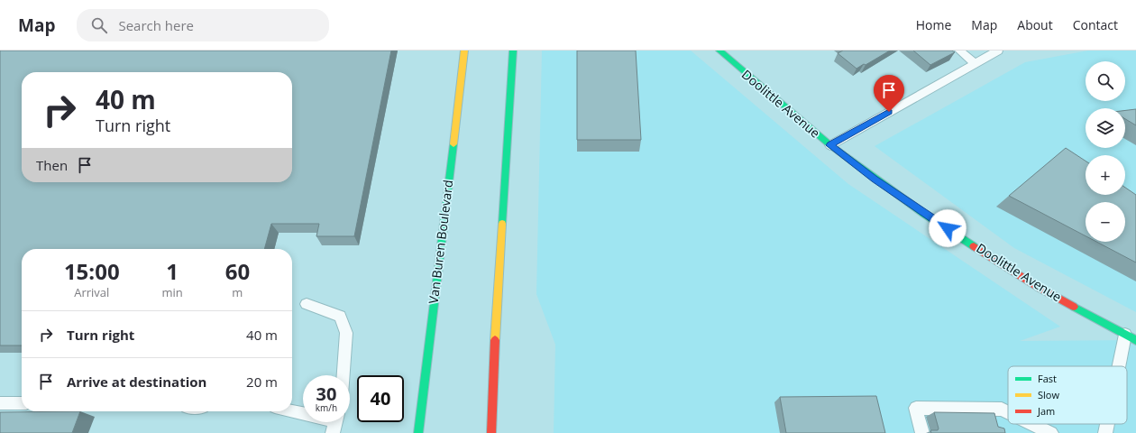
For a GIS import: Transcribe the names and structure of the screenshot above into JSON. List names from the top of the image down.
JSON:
{
  "streets": {
    "main road": ["Doolittle Avenue", "Van Buren Boulevard"]
  },
  "legend": ["Fast", "Slow", "Jam"],
  "page": {
    "header": "Map",
    "search": "Search here",
    "nav": [
      "Home",
      "Map",
      "About",
      "Contact"
    ],
    "map_buttons": ["+", "−"],
    "turn": ["40 m", "Turn right"],
    "then": "Then",
    "eta": [
      "15:00",
      "Arrival",
      "1",
      "min",
      "60",
      "m"
    ],
    "list": [
      {
        "name": "Turn right",
        "value": "40 m"
      },
      {
        "name": "Arrive at destination",
        "value": "20 m"
      }
    ],
    "speed": "30 km/h",
    "limit": "40"
  }
}
